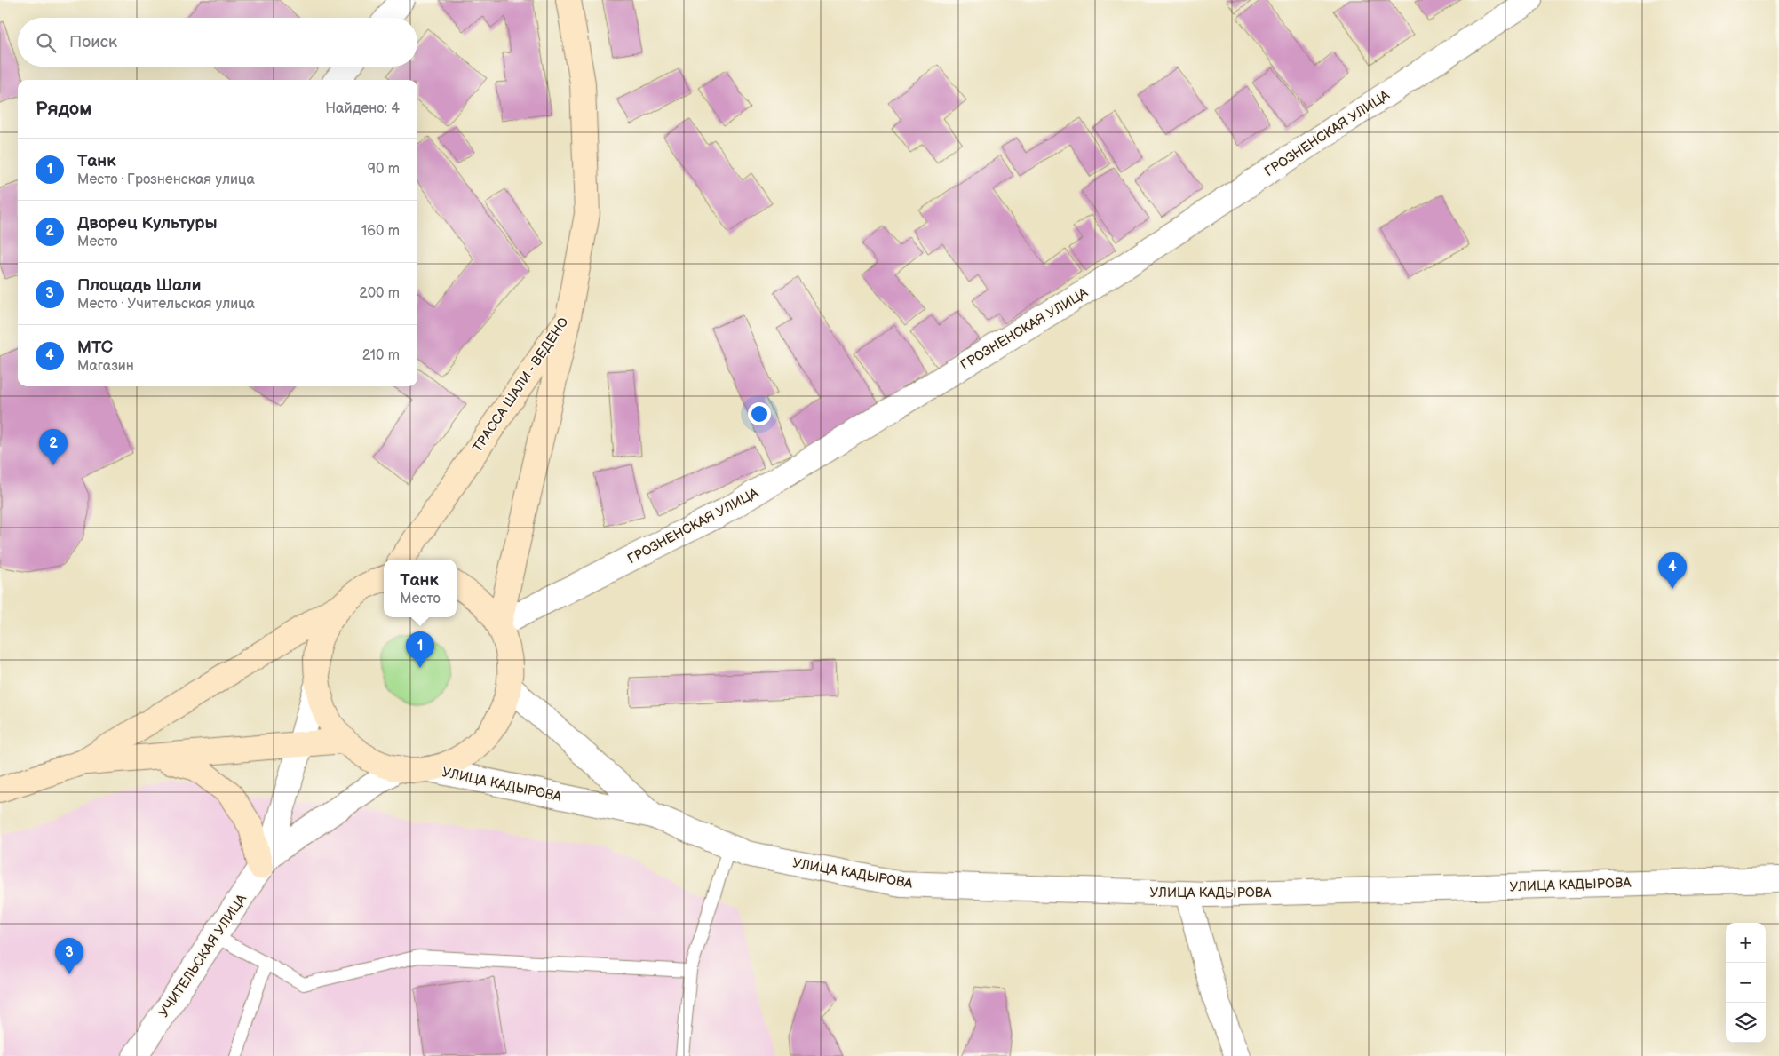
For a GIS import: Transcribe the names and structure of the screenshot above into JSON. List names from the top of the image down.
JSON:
{
  "streets": {
    "main road": ["ТРАССА ШАЛИ - ВЕДЕНО"],
    "street": ["ГРОЗНЕНСКАЯ УЛИЦА", "УЛИЦА КАДЫРОВА", "УЧИТЕЛЬСКАЯ УЛИЦА"]
  },
  "page": {
    "search": "Поиск",
    "heading": ["Рядом", "Найдено: 4"],
    "list": [
      {
        "mark": "1",
        "name": "Танк",
        "note": "Место · Грозненская улица",
        "value": "90 m"
      },
      {
        "mark": "2",
        "name": "Дворец Культуры",
        "note": "Место",
        "value": "160 m"
      },
      {
        "mark": "3",
        "name": "Площадь Шали",
        "note": "Место · Учительская улица",
        "value": "200 m"
      },
      {
        "mark": "4",
        "name": "МТС",
        "note": "Магазин",
        "value": "210 m"
      }
    ],
    "pins": [
      "2",
      "4",
      "1",
      "3"
    ],
    "popup": ["Танк", "Место"],
    "map_buttons": ["+", "−"]
  }
}
